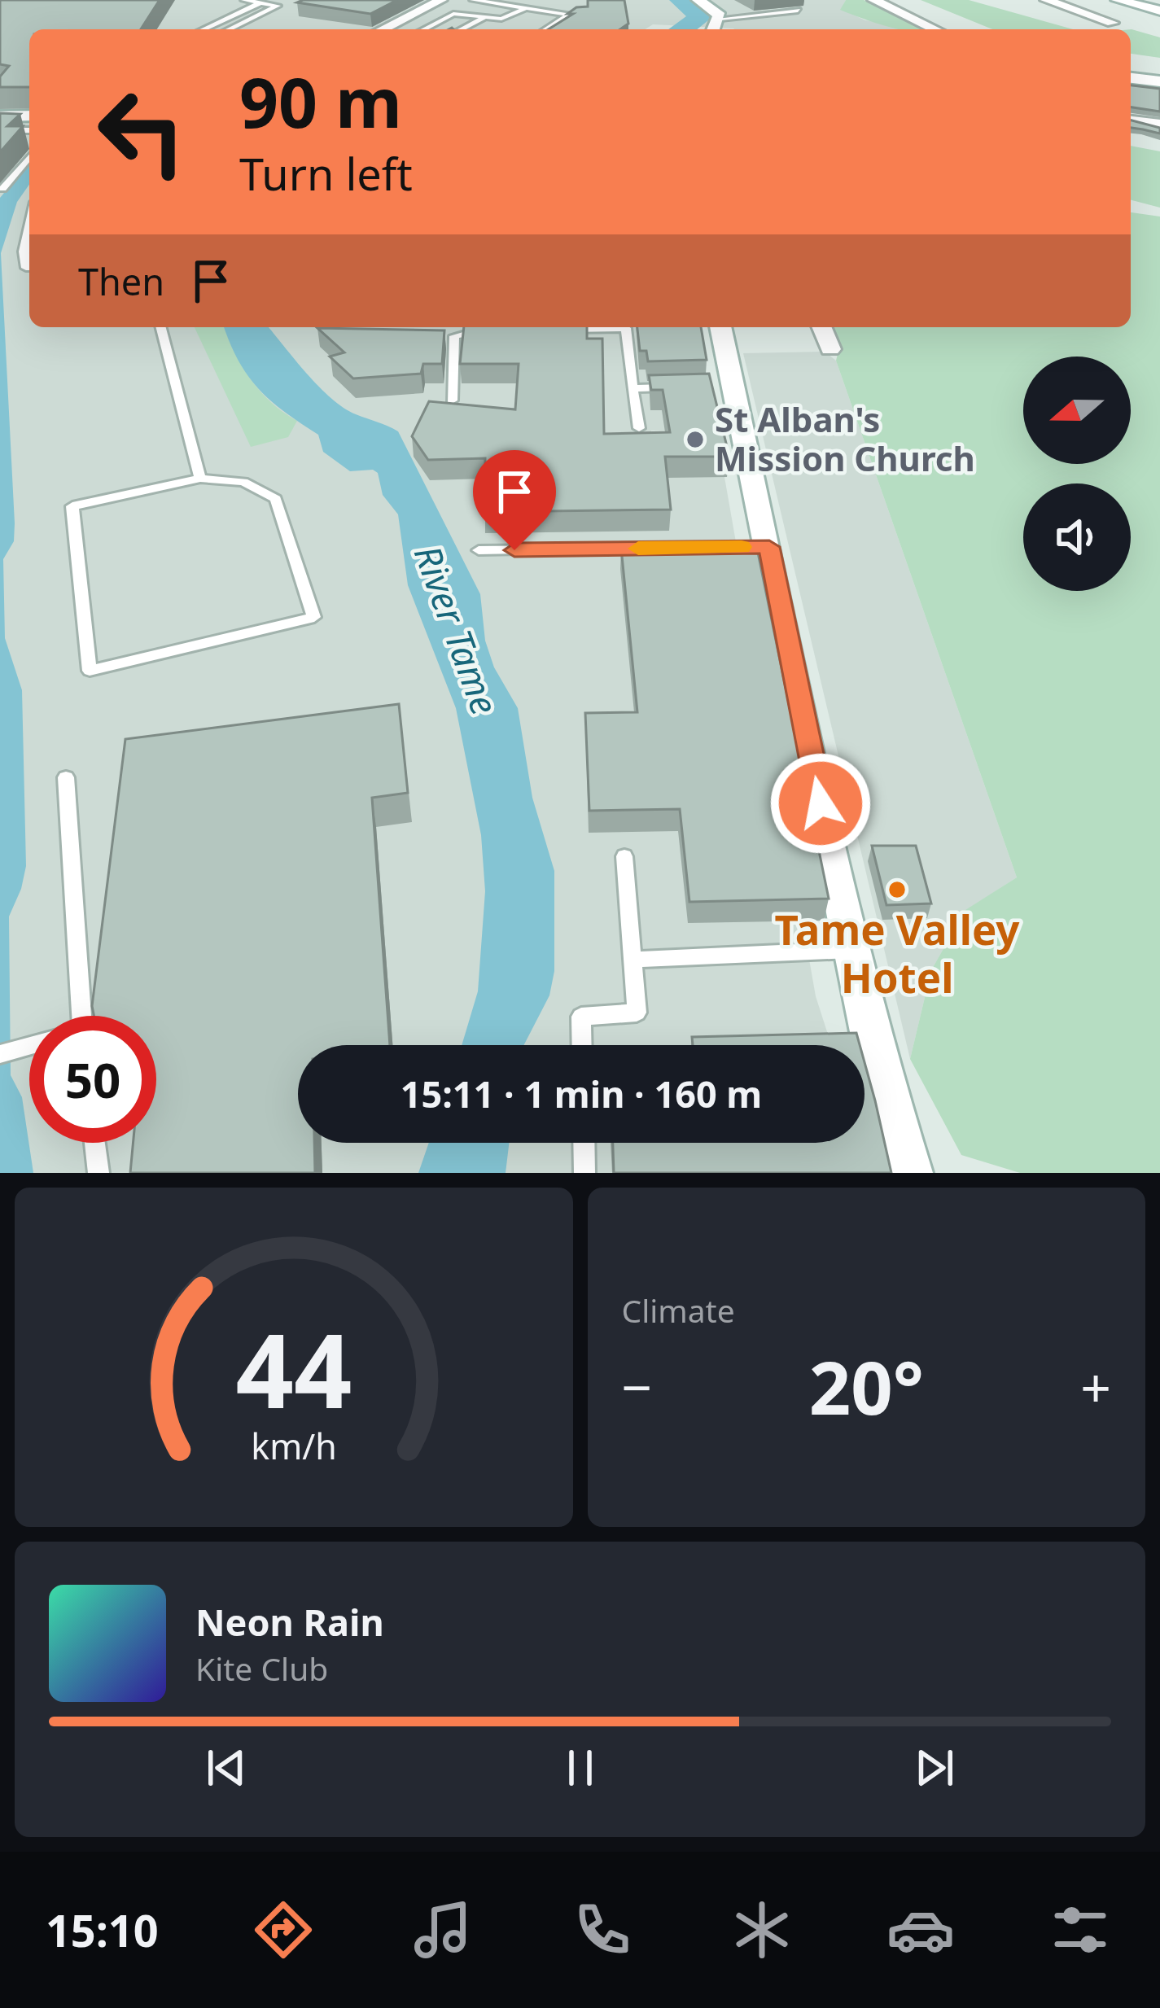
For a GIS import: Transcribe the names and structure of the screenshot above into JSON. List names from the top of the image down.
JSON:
{
  "water": ["River Tame"],
  "places": ["St Alban's Mission Church", "Tame Valley Hotel"],
  "north": "left",
  "page": {
    "turn": ["90 m", "Turn left"],
    "then": "Then",
    "limit": "50",
    "trip": "15:11 · 1 min · 160 m",
    "tile": "Climate",
    "heat": ["−", "20°", "+"],
    "song": ["Neon Rain", "Kite Club"],
    "tabs": "15:10",
    "gauge": ["44", "km/h"]
  }
}
